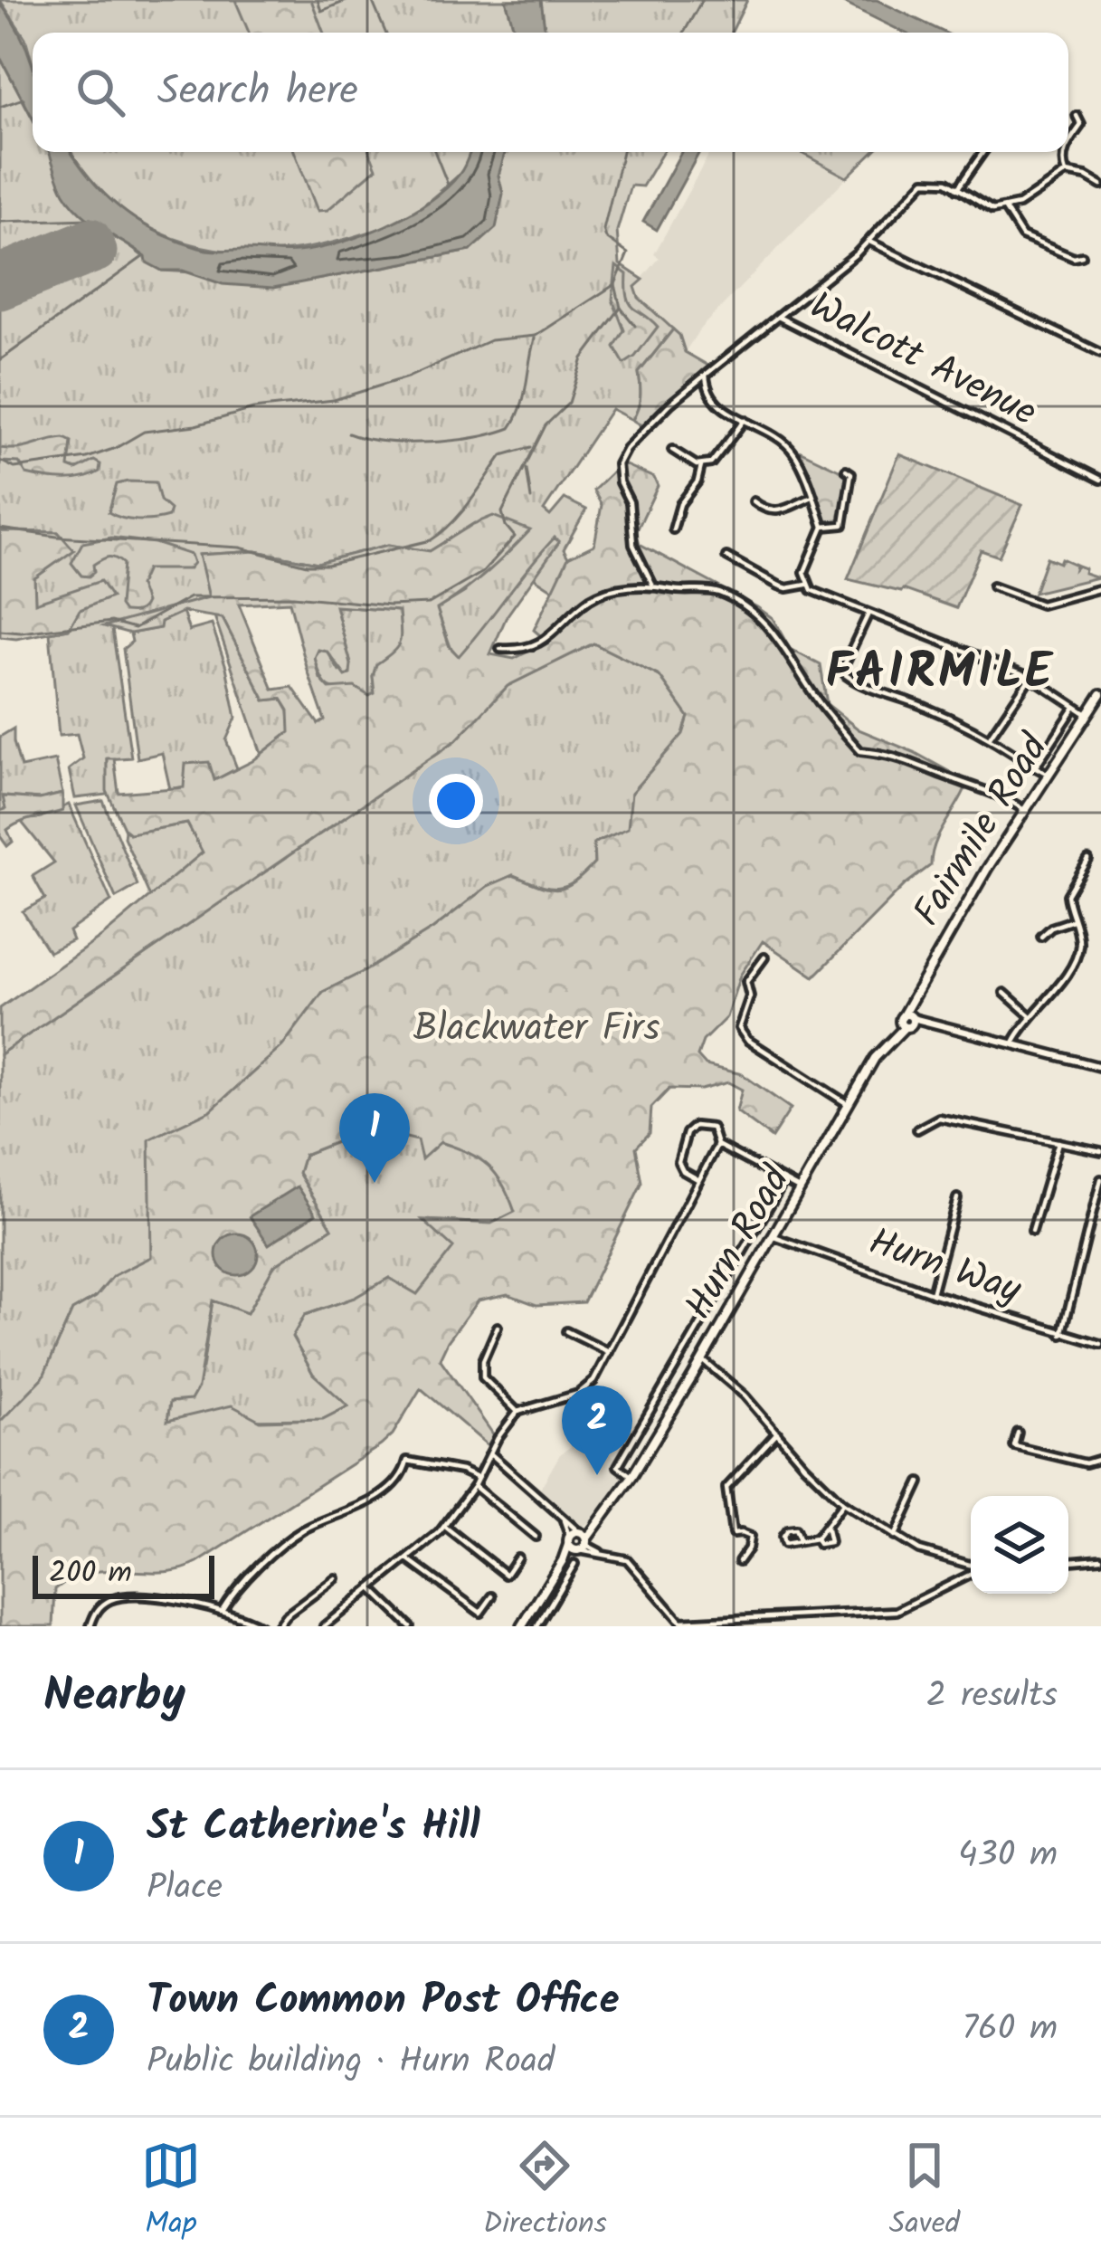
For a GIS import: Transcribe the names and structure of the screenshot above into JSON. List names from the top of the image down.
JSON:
{
  "streets": {
    "main road": ["Fairmile Road", "Hurn Road"],
    "street": ["Walcott Avenue", "Hurn Way"]
  },
  "crossings": [
    ["Fairmile Road", "Hurn Road"],
    ["Hurn Road", "Hurn Way"]
  ],
  "districts": ["FAIRMILE"],
  "parks": ["Blackwater Firs"],
  "scale_bar": "200 m",
  "page": {
    "search": "Search here",
    "pins": ["1", "2"],
    "scale": "200 m",
    "heading": ["Nearby", "2 results"],
    "list": [
      {
        "mark": "1",
        "name": "St Catherine's Hill",
        "note": "Place",
        "value": "430 m"
      },
      {
        "mark": "2",
        "name": "Town Common Post Office",
        "note": "Public building · Hurn Road",
        "value": "760 m"
      }
    ],
    "nav": ["Map", "Directions", "Saved"]
  }
}
